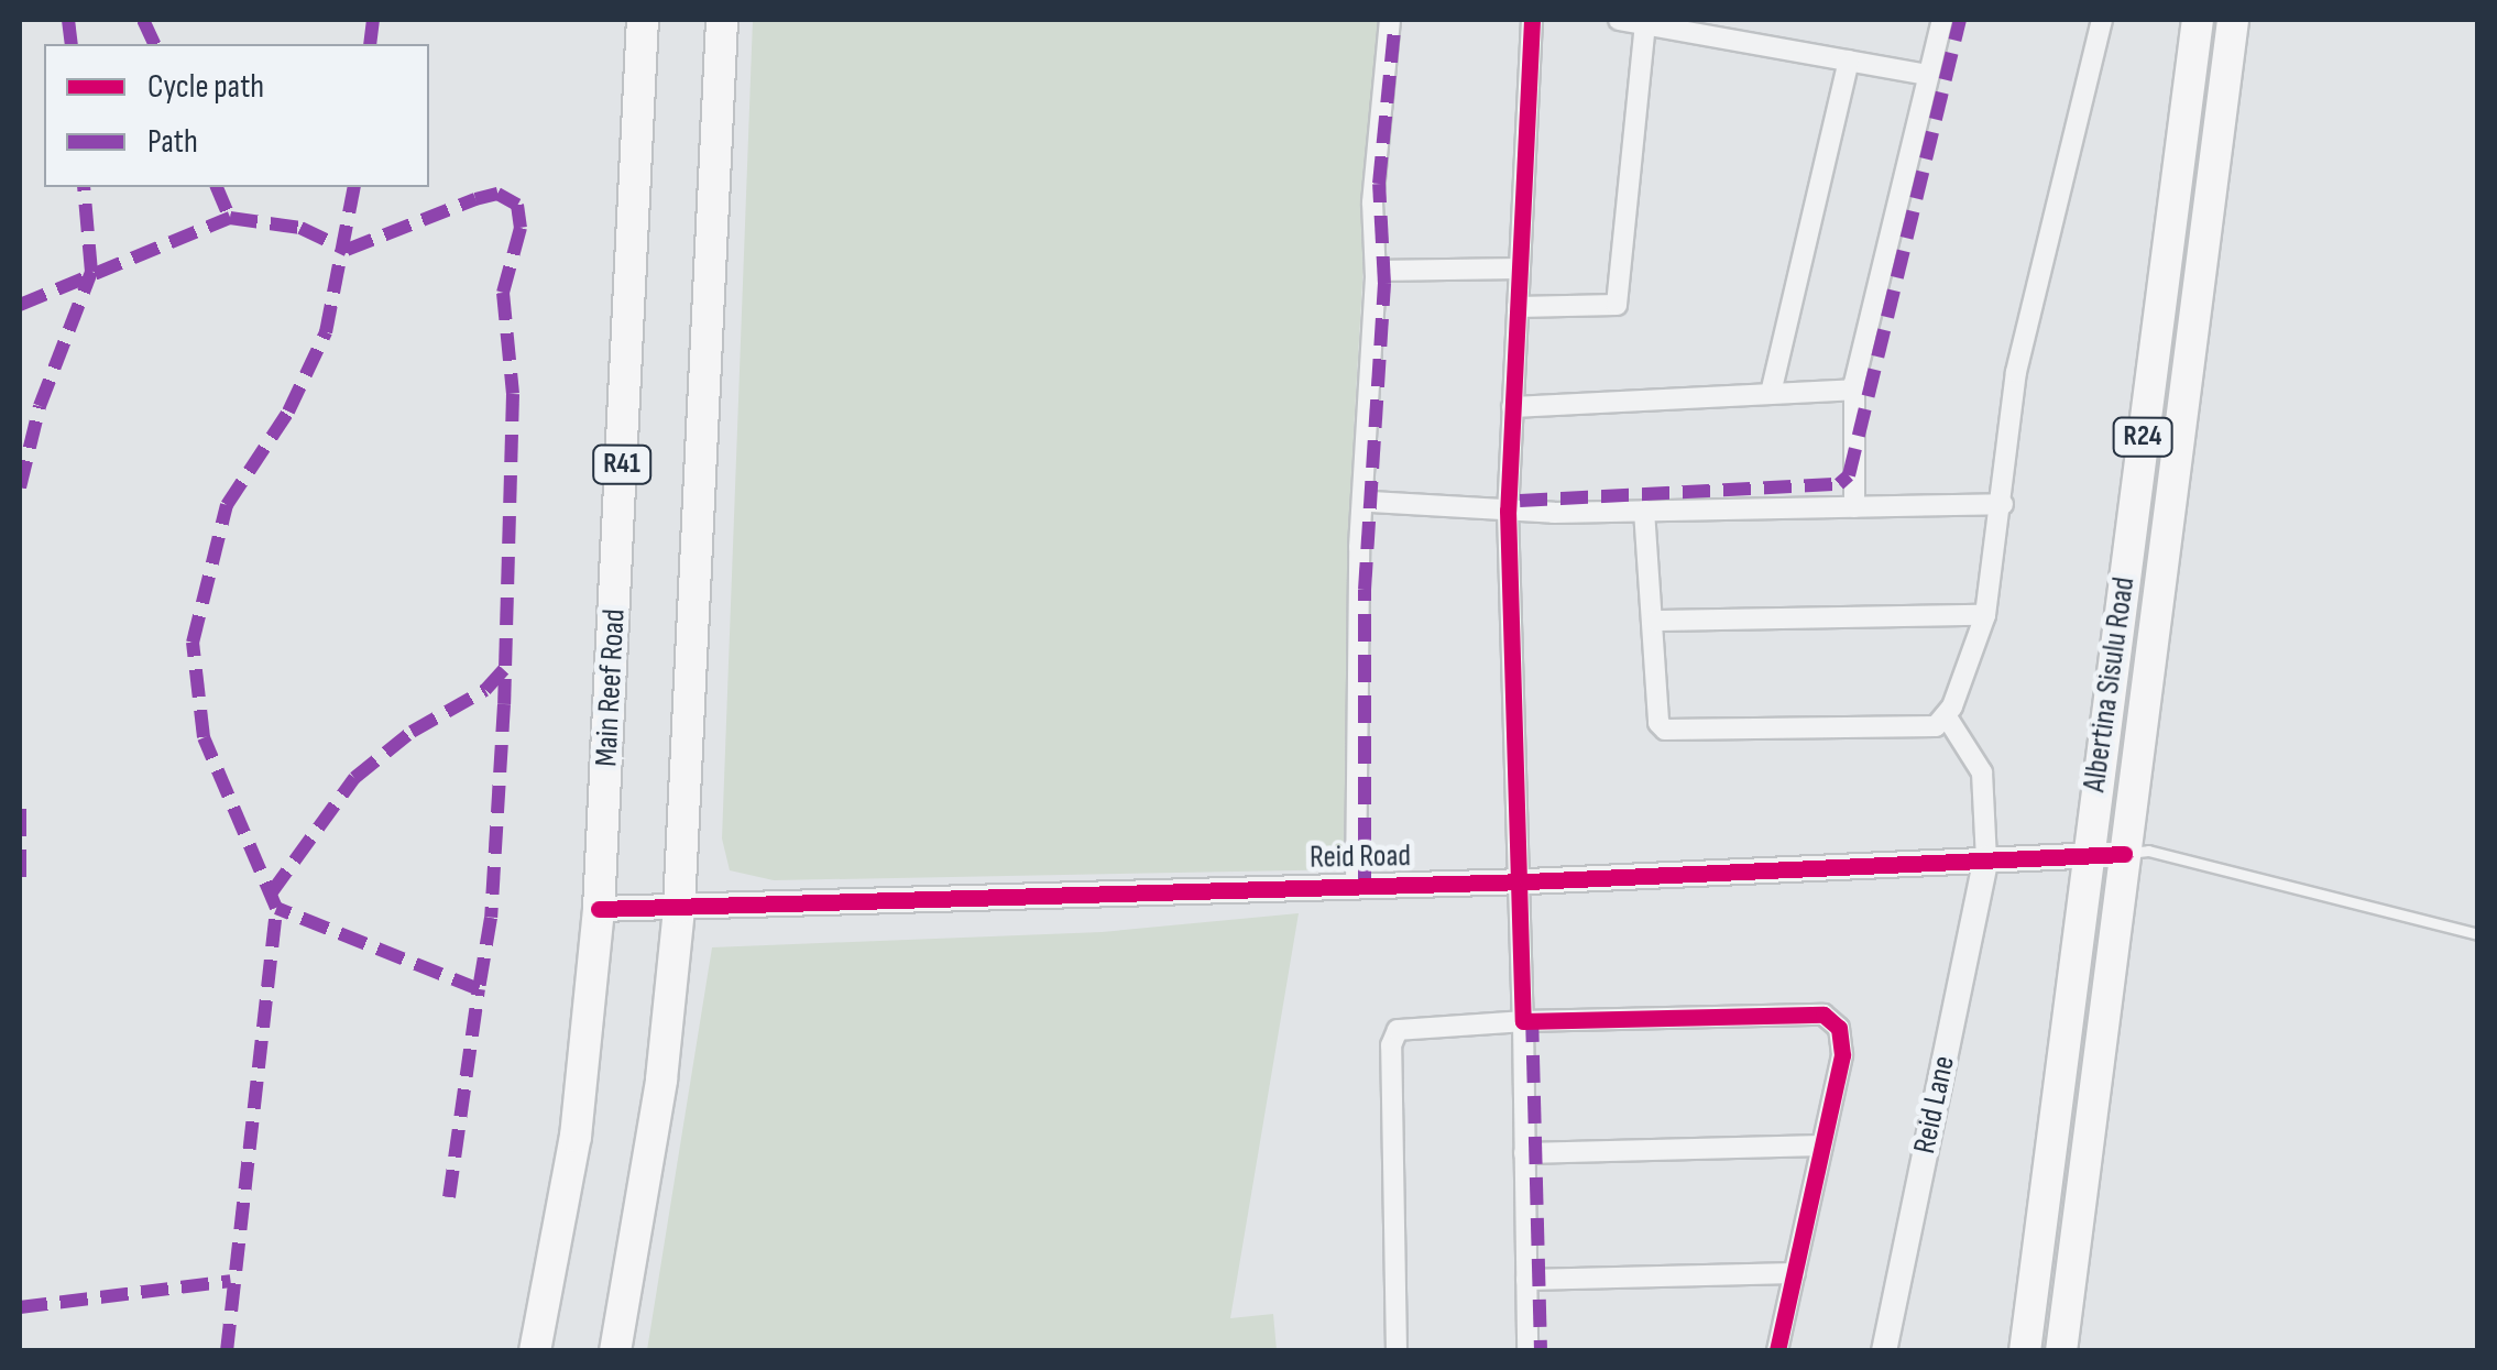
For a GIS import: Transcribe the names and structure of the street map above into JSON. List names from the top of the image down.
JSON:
{
  "streets": {
    "main road": [
      "R24",
      "R41",
      "Albertina Sisulu Road",
      "Main Reef Road"
    ],
    "street": ["Reid Road", "Reid Lane"]
  },
  "crossings": [
    ["Albertina Sisulu Road", "Reid Road"],
    ["Main Reef Road", "Reid Road"],
    ["Reid Road", "Reid Lane"]
  ],
  "legend": ["Cycle path", "Path"]
}
